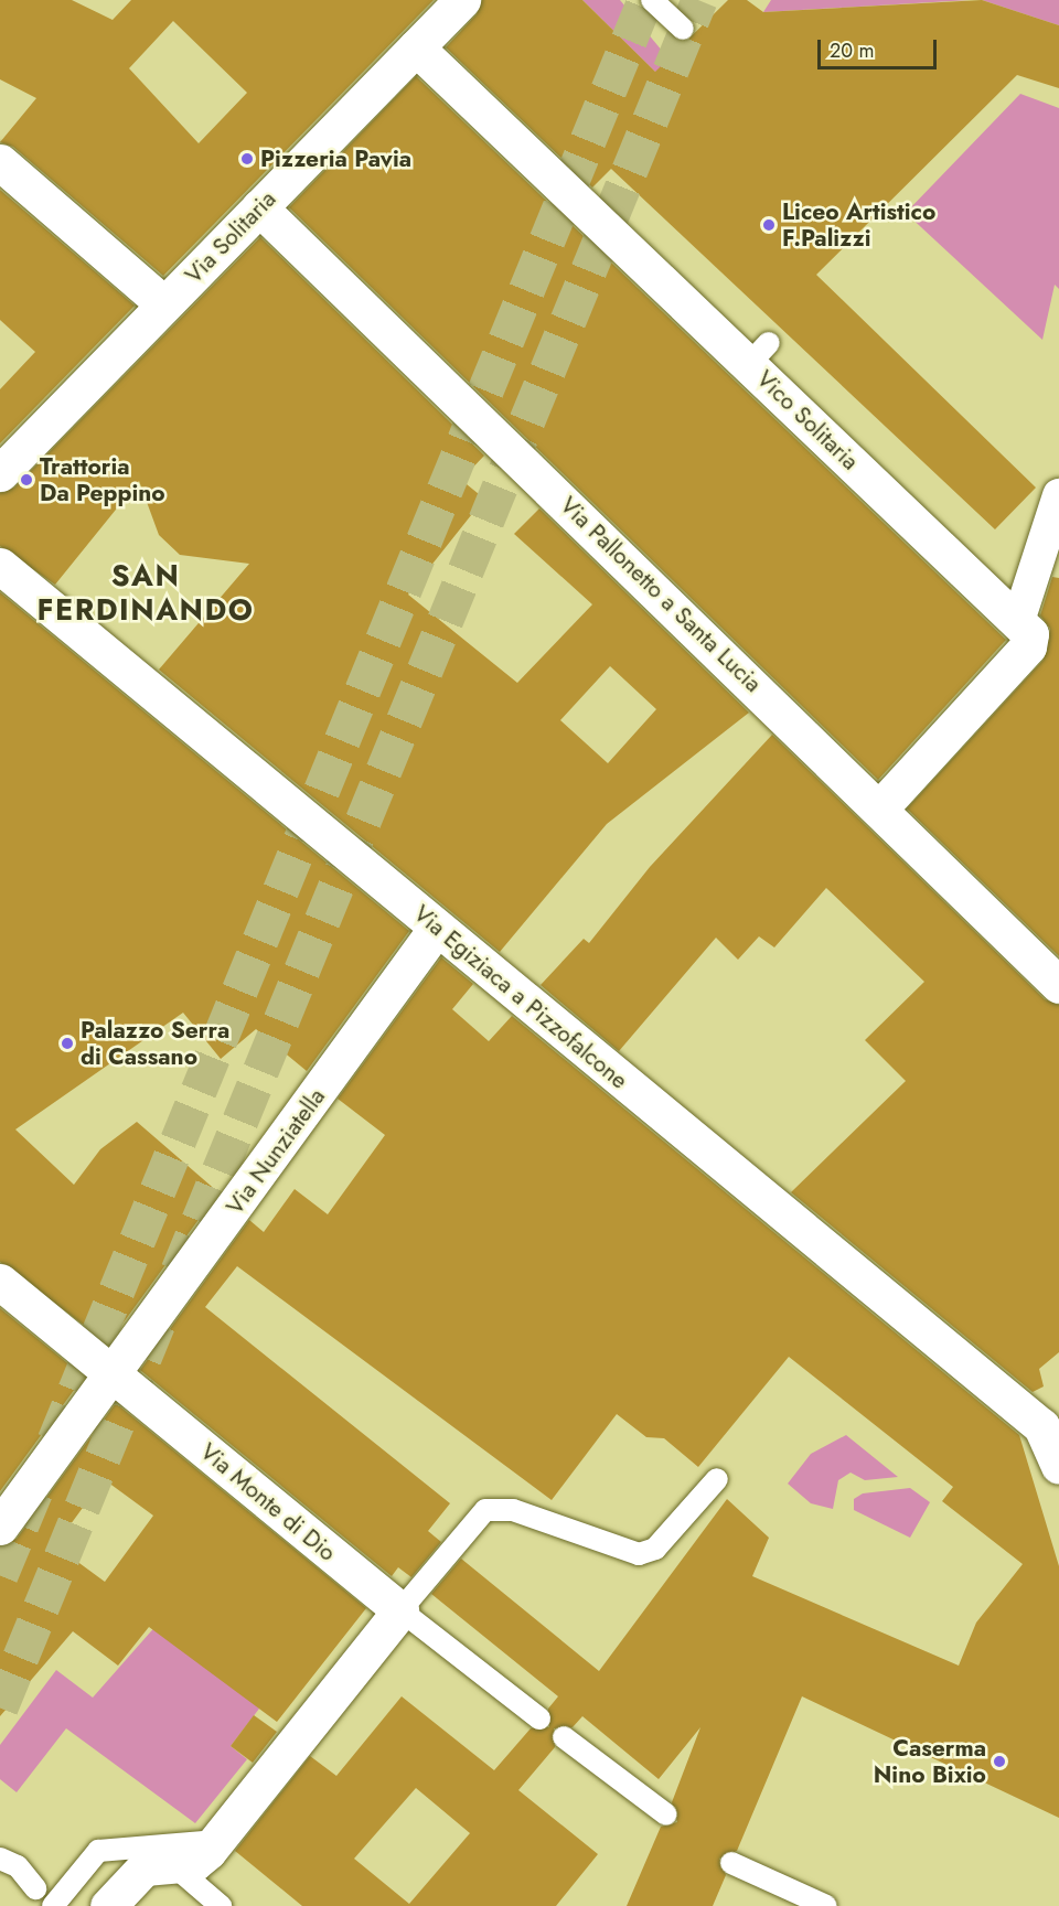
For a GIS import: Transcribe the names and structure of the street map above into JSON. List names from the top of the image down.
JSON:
{
  "streets": {
    "street": [
      "Via Solitaria",
      "Vico Solitaria",
      "Via Pallonetto a Santa Lucia",
      "Via Egiziaca a Pizzofalcone",
      "Via Nunziatella",
      "Via Monte di Dio"
    ]
  },
  "crossings": [
    ["Via Solitaria", "Vico Solitaria"],
    ["Via Solitaria", "Via Pallonetto a Santa Lucia"],
    ["Vico Solitaria", "Via Pallonetto a Santa Lucia"],
    ["Via Egiziaca a Pizzofalcone", "Via Nunziatella"],
    ["Via Nunziatella", "Via Monte di Dio"]
  ],
  "districts": ["SAN FERDINANDO"],
  "places": [
    "Pizzeria Pavia",
    "Liceo Artistico F.Palizzi",
    "Trattoria Da Peppino",
    "Palazzo Serra di Cassano",
    "Caserma Nino Bixio"
  ],
  "scale_bar": "20 m"
}
